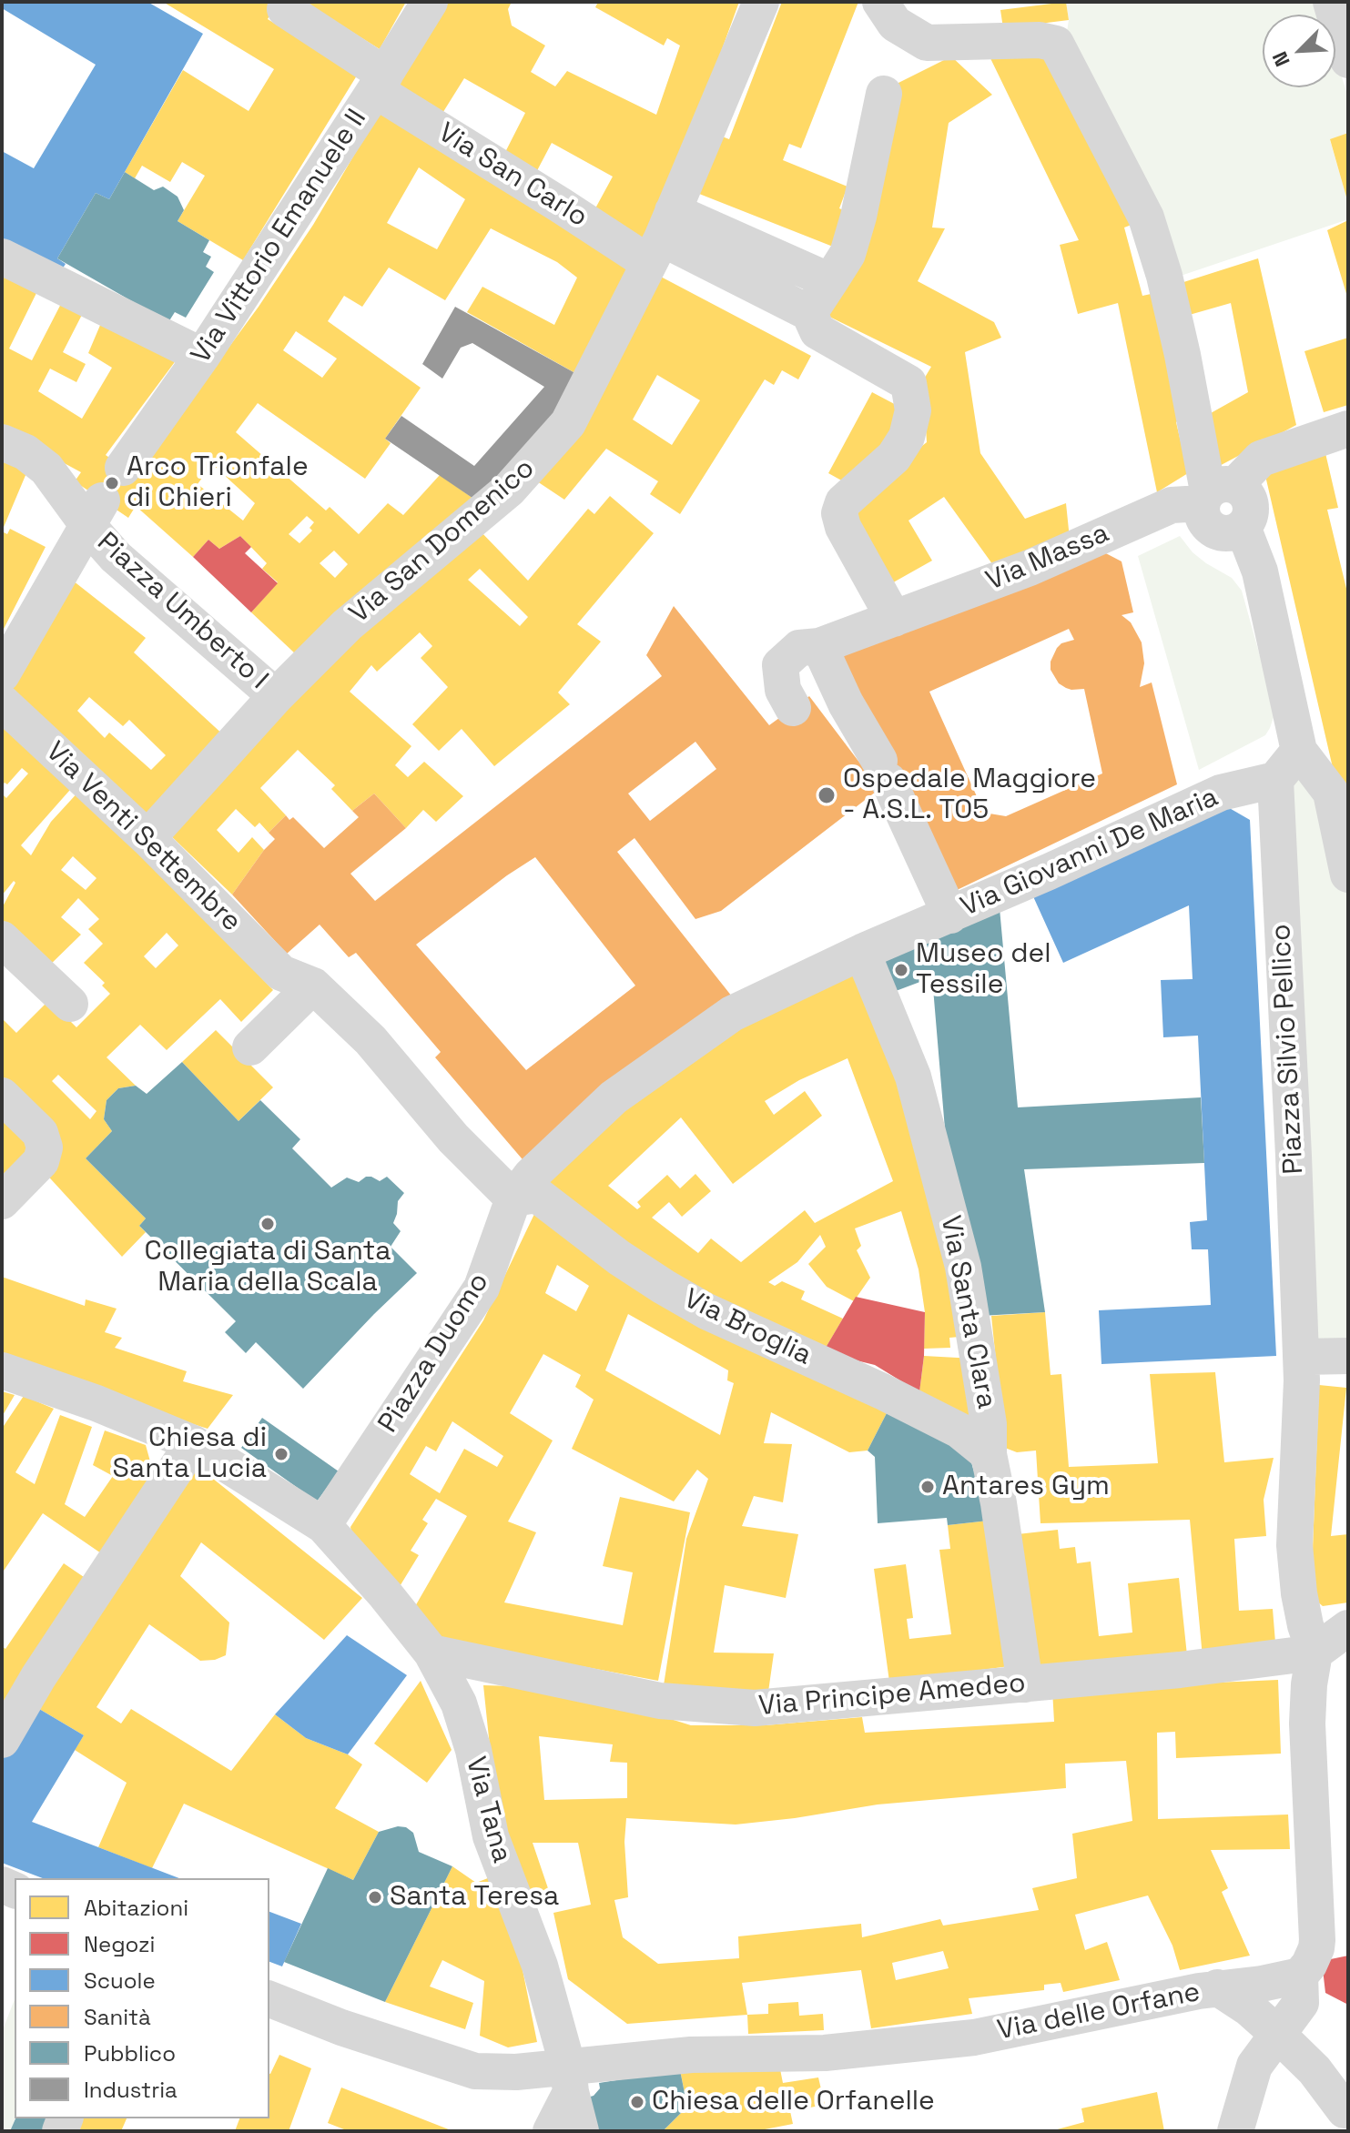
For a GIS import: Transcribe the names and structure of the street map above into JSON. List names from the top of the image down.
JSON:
{
  "streets": {
    "street": [
      "Via San Carlo",
      "Via Vittorio Emanuele II",
      "Via San Domenico",
      "Via Massa",
      "Piazza Umberto I",
      "Via Venti Settembre",
      "Via Giovanni De Maria",
      "Piazza Silvio Pellico",
      "Via Santa Clara",
      "Via Broglia",
      "Piazza Duomo",
      "Via Principe Amedeo",
      "Via Tana",
      "Via delle Orfane"
    ]
  },
  "crossings": [
    ["Via San Carlo", "Via Vittorio Emanuele II"],
    ["Via San Carlo", "Via San Domenico"],
    ["Via San Domenico", "Piazza Umberto I"],
    ["Via San Domenico", "Via Venti Settembre"],
    ["Via Giovanni De Maria", "Piazza Silvio Pellico"],
    ["Via Giovanni De Maria", "Via Santa Clara"],
    ["Via Giovanni De Maria", "Via Broglia"],
    ["Via Giovanni De Maria", "Piazza Duomo"],
    ["Piazza Silvio Pellico", "Via Principe Amedeo"],
    ["Via Santa Clara", "Via Broglia"],
    ["Via Santa Clara", "Via Principe Amedeo"],
    ["Via Broglia", "Piazza Duomo"],
    ["Piazza Duomo", "Via Tana"],
    ["Via Principe Amedeo", "Via Tana"],
    ["Via Tana", "Via delle Orfane"]
  ],
  "places": [
    "Arco Trionfale di Chieri",
    "Ospedale Maggiore - A.S.L. TO5",
    "Museo del Tessile",
    "Collegiata di Santa Maria della Scala",
    "Chiesa di Santa Lucia",
    "Antares Gym",
    "Santa Teresa",
    "Chiesa delle Orfanelle"
  ],
  "legend": [
    "Abitazioni",
    "Negozi",
    "Scuole",
    "Sanità",
    "Pubblico",
    "Industria"
  ],
  "north": "bottom left"
}
